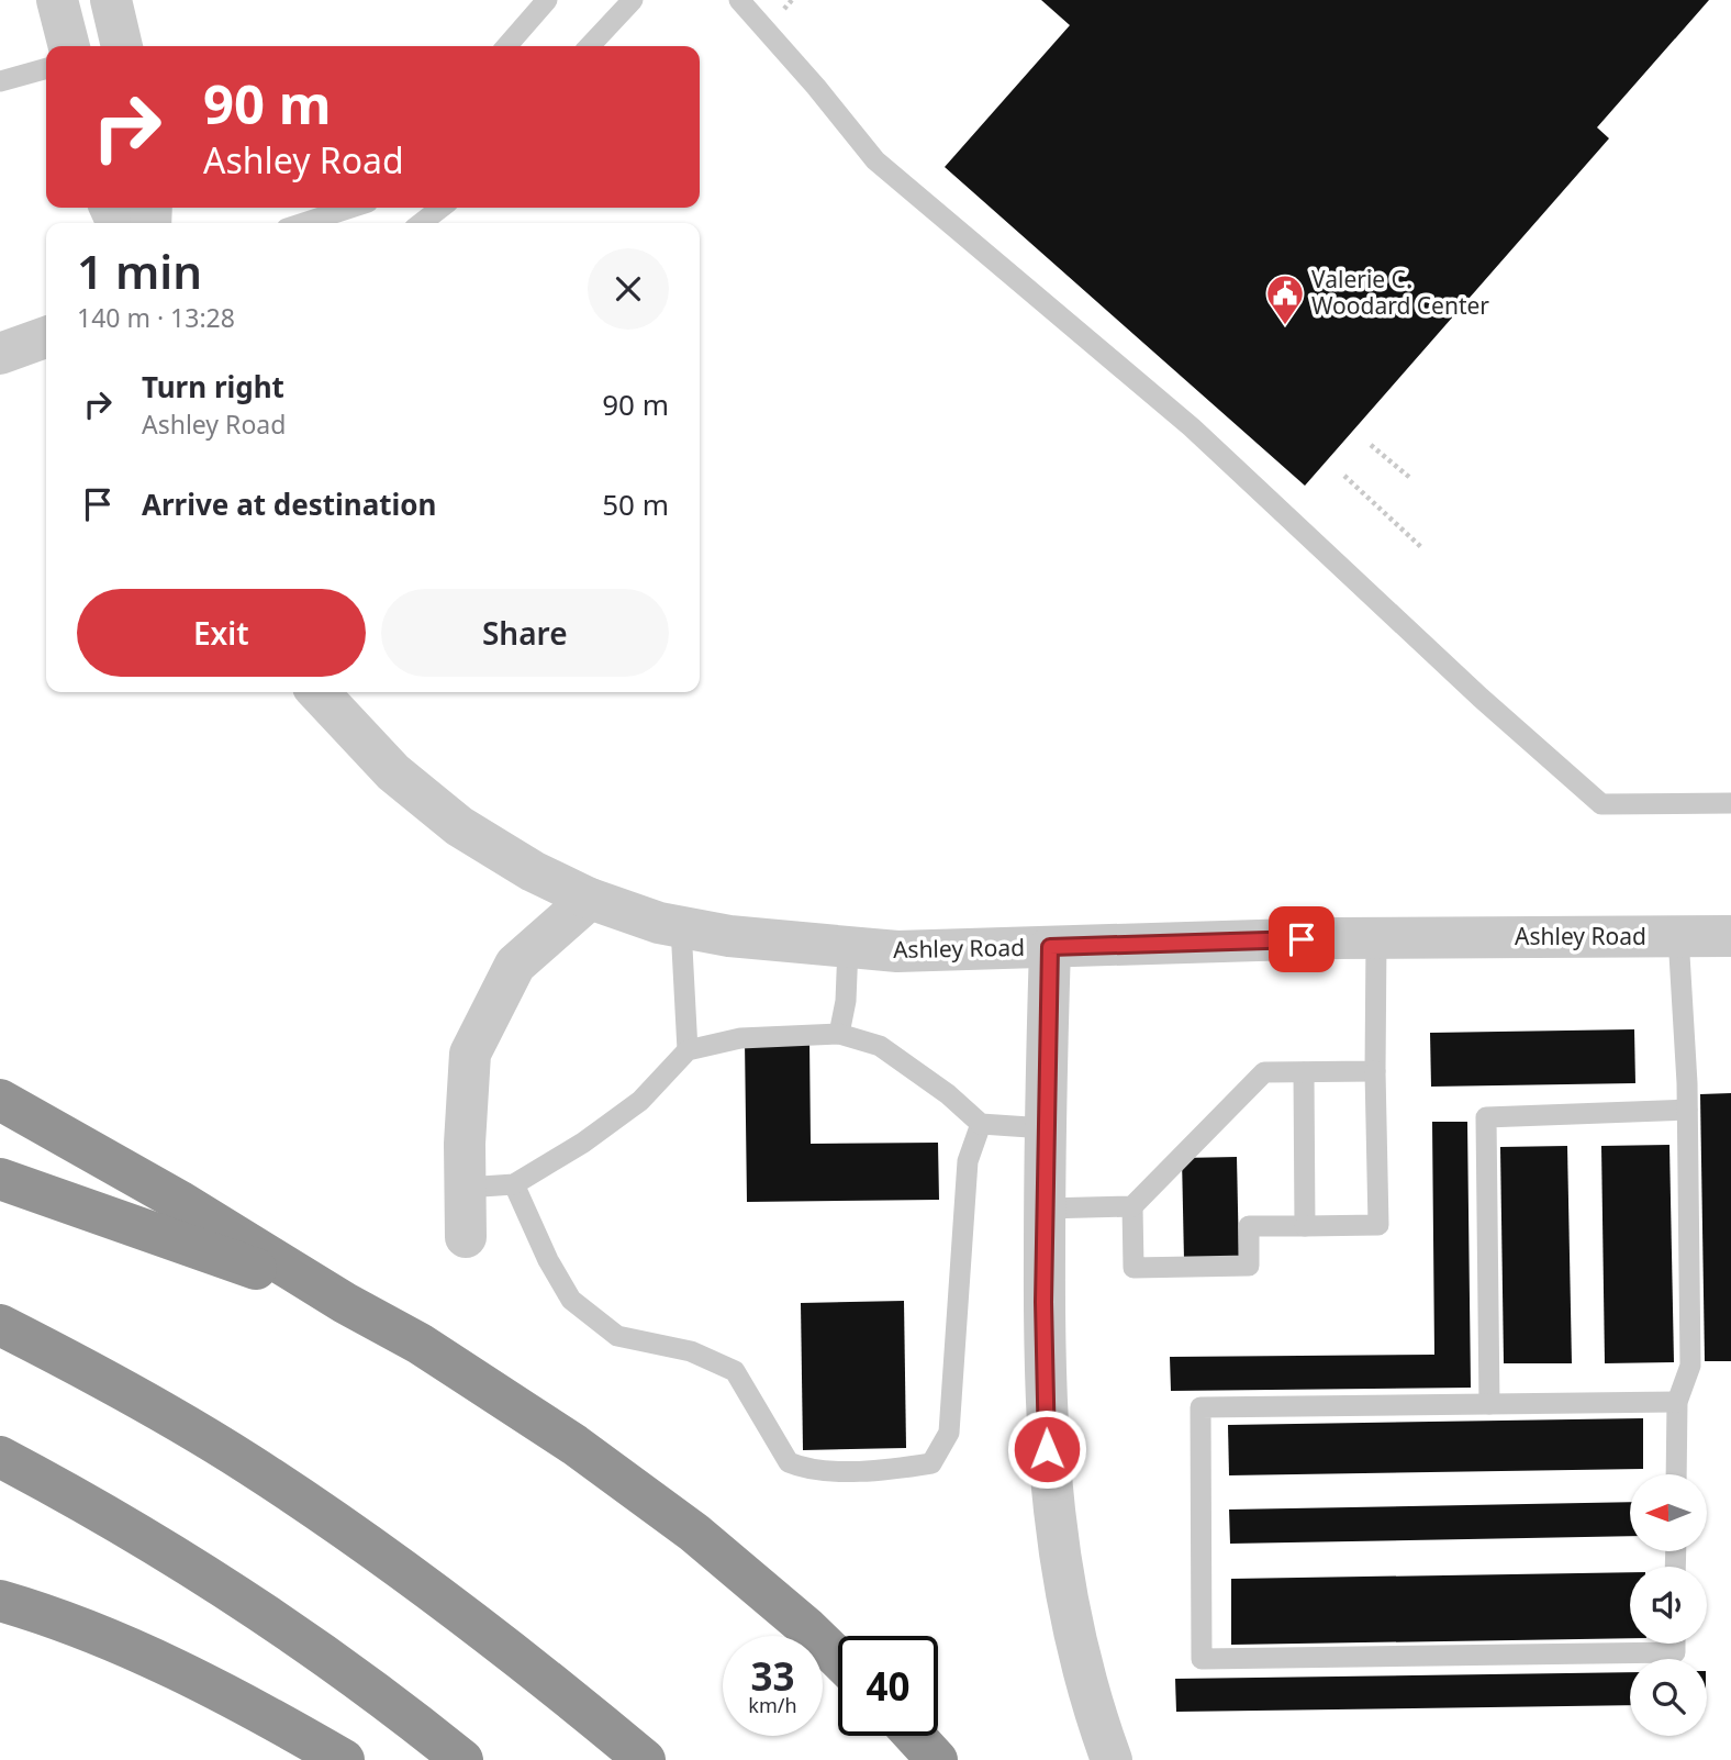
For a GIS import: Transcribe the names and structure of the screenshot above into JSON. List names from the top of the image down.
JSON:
{
  "streets": {
    "street": ["Ashley Road"]
  },
  "places": {
    "public building": ["Valerie C. Woodard Center"]
  },
  "north": "left",
  "page": {
    "turn": ["90 m", "Ashley Road"],
    "heading": ["1 min", "140 m · 13:28"],
    "list": [
      {
        "name": "Turn right",
        "note": "Ashley Road",
        "value": "90 m"
      },
      {
        "name": "Arrive at destination",
        "value": "50 m"
      }
    ],
    "buttons": ["Exit", "Share"],
    "speed": "33 km/h",
    "limit": "40"
  }
}
